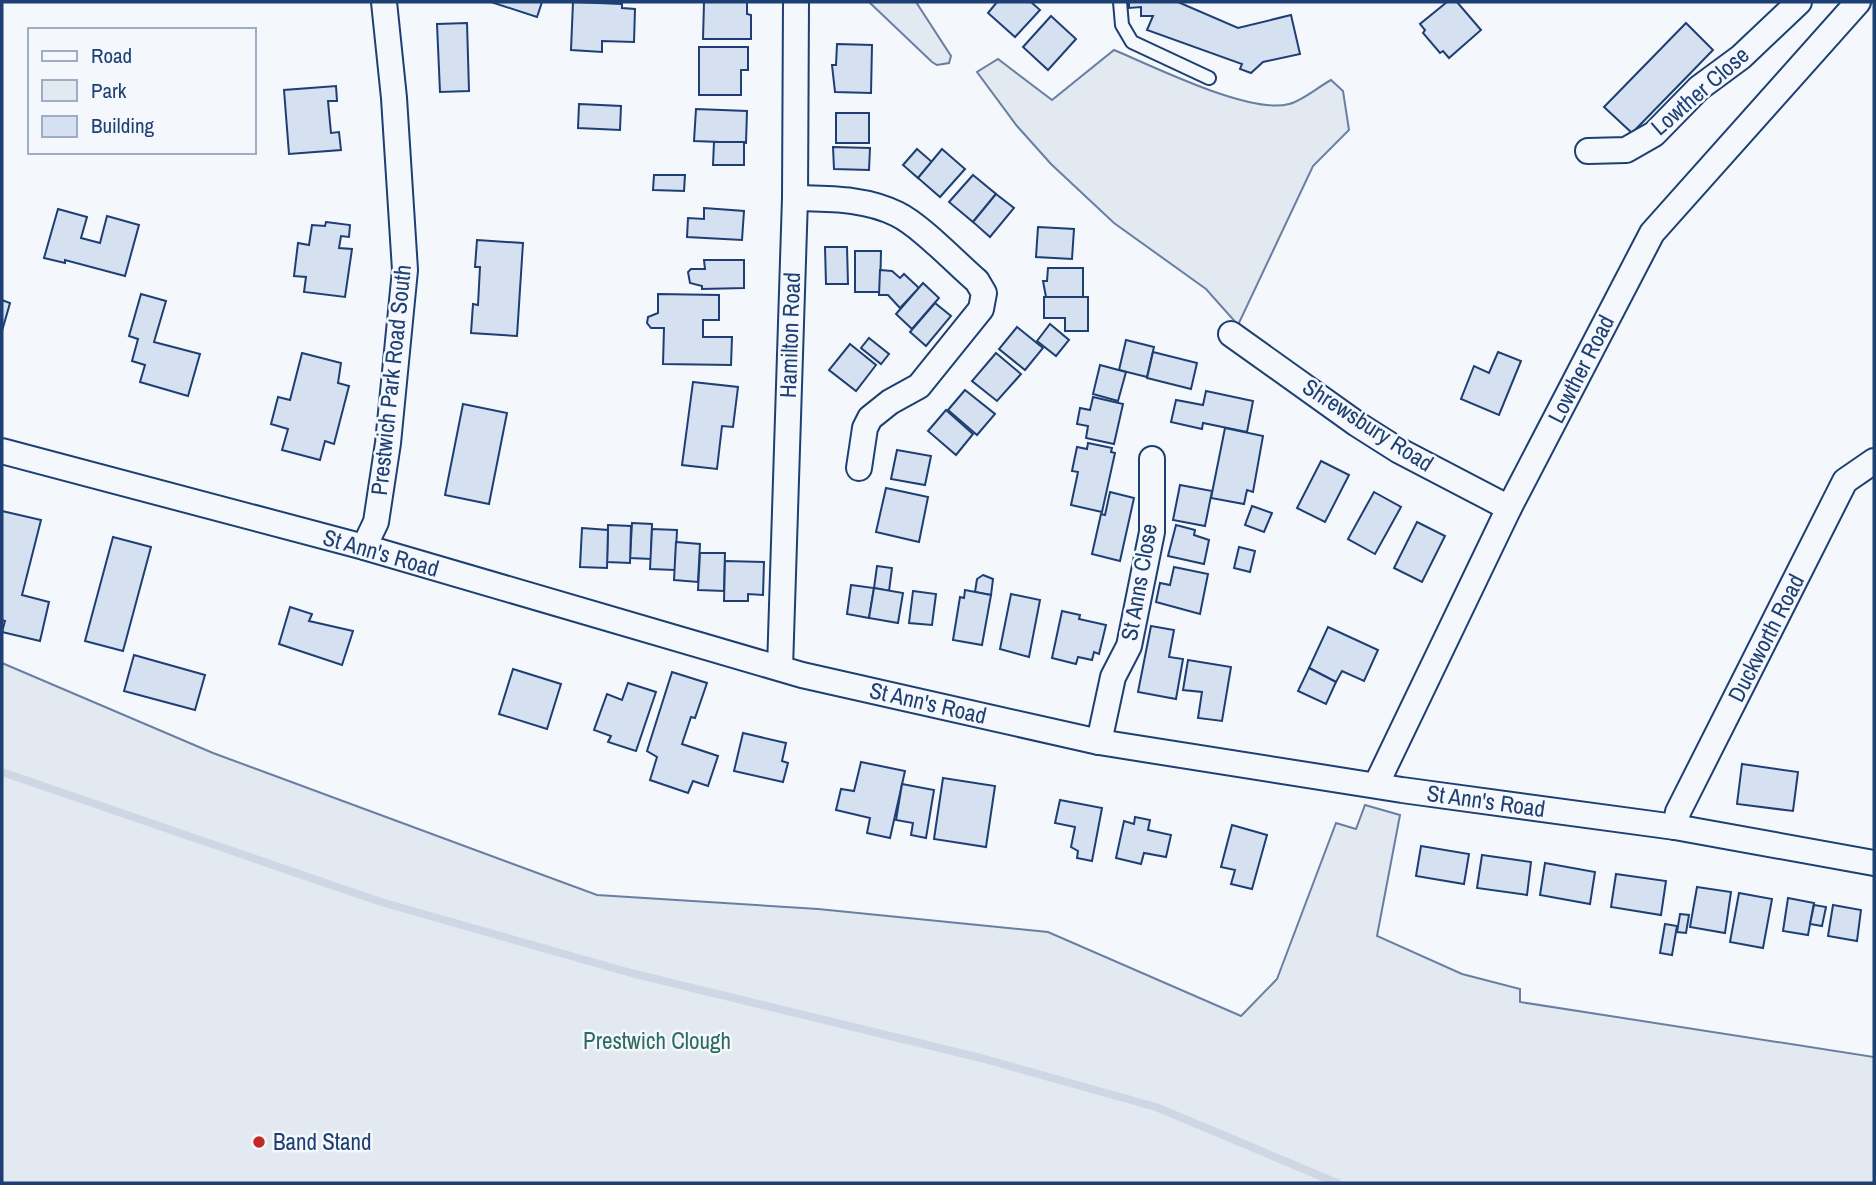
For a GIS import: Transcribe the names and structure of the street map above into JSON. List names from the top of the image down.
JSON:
{
  "streets": {
    "street": [
      "Lowther Close",
      "Hamilton Road",
      "Lowther Road",
      "Prestwich Park Road South",
      "Shrewsbury Road",
      "St Ann's Road",
      "St Anns Close",
      "Duckworth Road"
    ]
  },
  "crossings": [
    ["Hamilton Road", "St Ann's Road"],
    ["Lowther Road", "Shrewsbury Road"],
    ["Lowther Road", "St Ann's Road"],
    ["Prestwich Park Road South", "St Ann's Road"],
    ["St Ann's Road", "St Anns Close"],
    ["St Ann's Road", "Duckworth Road"]
  ],
  "parks": ["Prestwich Clough"],
  "places": ["Band Stand"],
  "legend": ["Road", "Park", "Building"]
}
